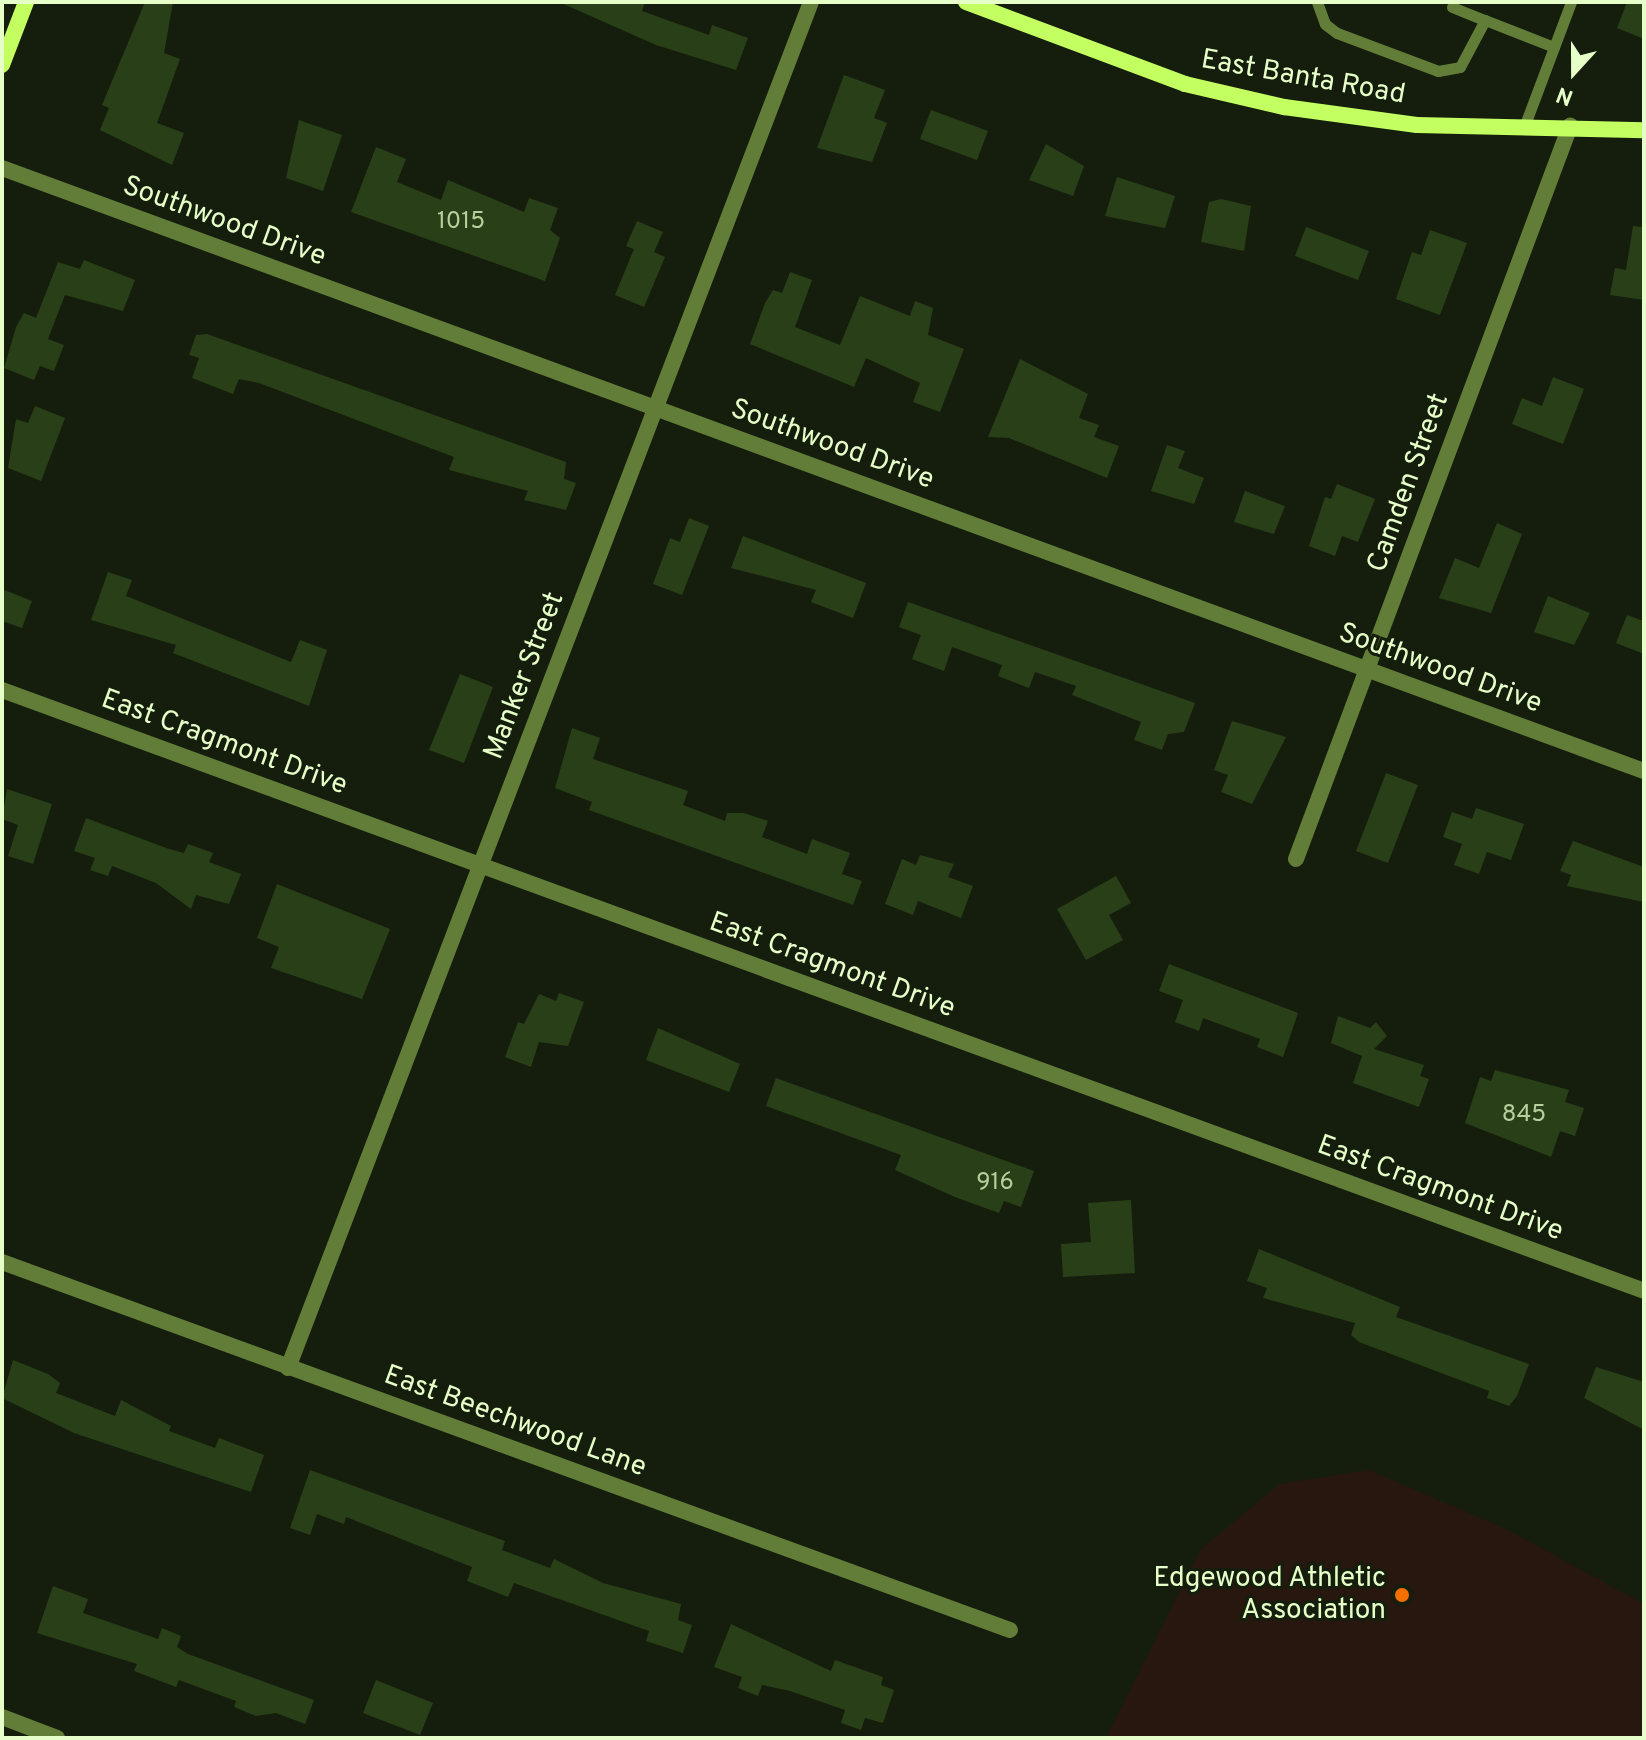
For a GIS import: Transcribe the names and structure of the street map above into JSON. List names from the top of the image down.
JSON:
{
  "streets": {
    "street": [
      "East Banta Road",
      "Southwood Drive",
      "Camden Street",
      "Manker Street",
      "East Cragmont Drive",
      "East Beechwood Lane"
    ]
  },
  "crossings": [
    ["East Banta Road", "Camden Street"],
    ["Southwood Drive", "Camden Street"],
    ["Southwood Drive", "Manker Street"],
    ["Manker Street", "East Cragmont Drive"],
    ["Manker Street", "East Beechwood Lane"]
  ],
  "places": ["Edgewood Athletic Association"],
  "house_numbers": ["1015", "845", "916"],
  "north": "bottom"
}
